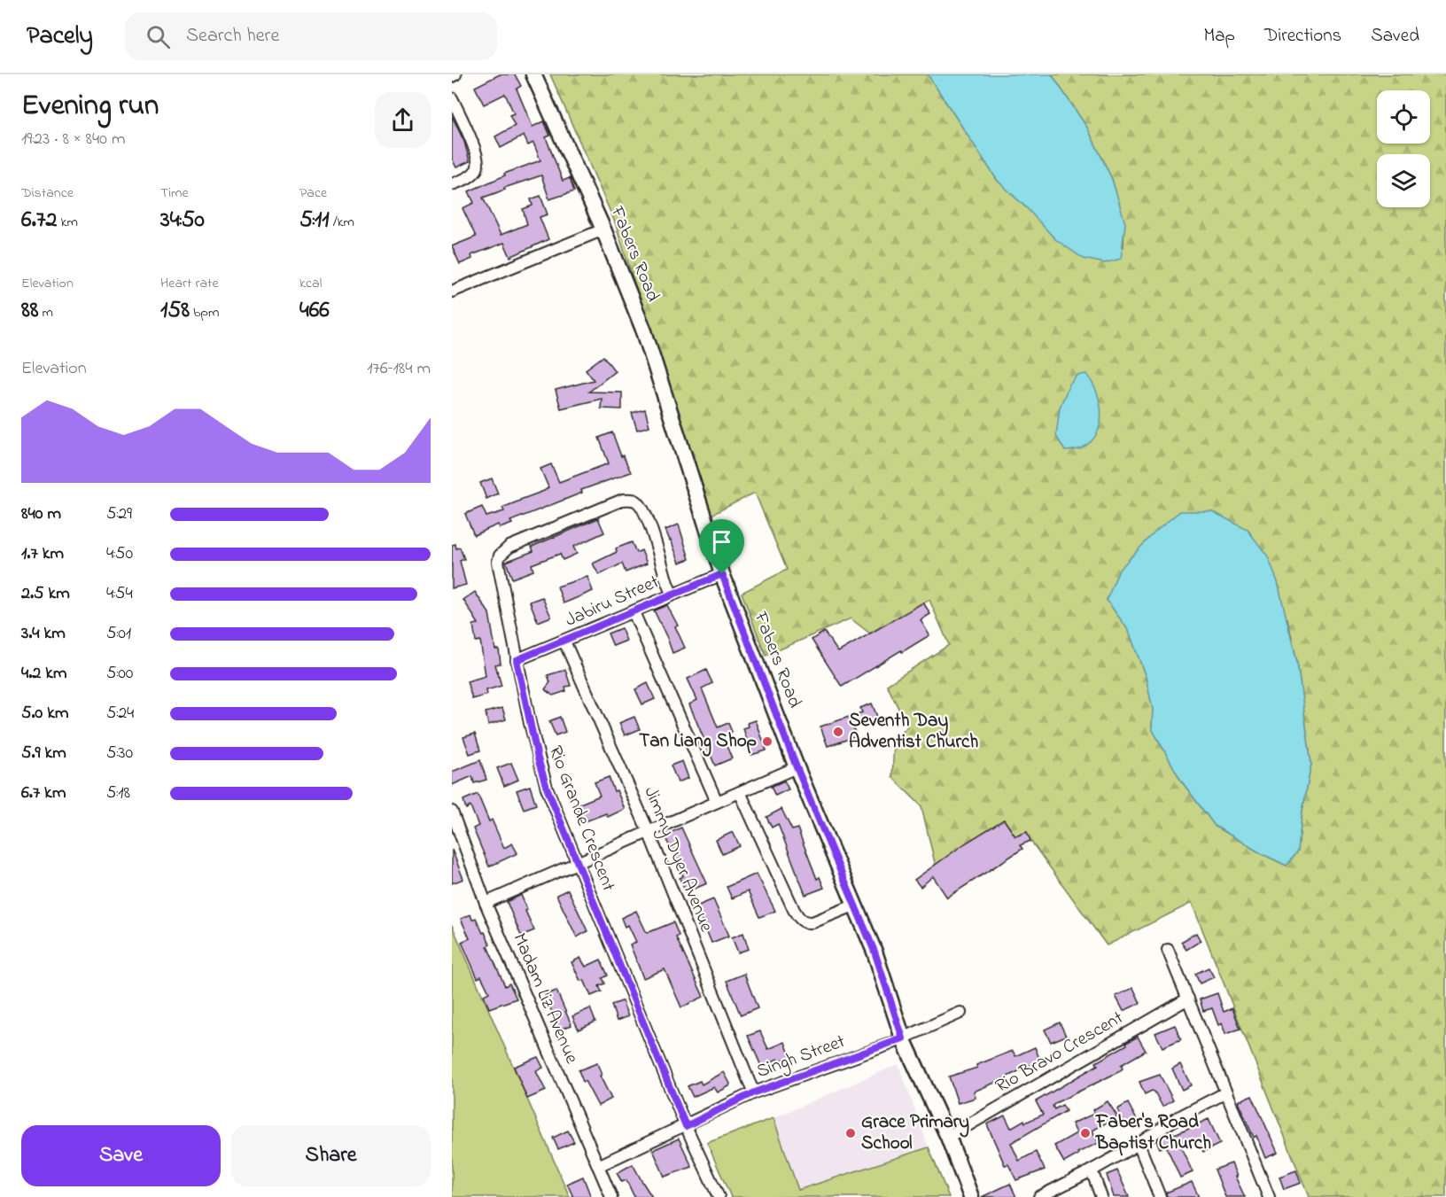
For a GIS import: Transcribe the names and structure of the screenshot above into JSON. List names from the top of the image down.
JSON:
{
  "streets": {
    "main road": ["Fabers Road"],
    "street": [
      "Jabiru Street",
      "Rio Grande Crescent",
      "Jimmy Dyer Avenue",
      "Madam Liz Avenue",
      "Rio Bravo Crescent",
      "Singh Street"
    ]
  },
  "crossings": [
    ["Fabers Road", "Jabiru Street"],
    ["Fabers Road", "Rio Bravo Crescent"],
    ["Fabers Road", "Singh Street"],
    ["Jabiru Street", "Rio Grande Crescent"],
    ["Jabiru Street", "Jimmy Dyer Avenue"],
    ["Rio Grande Crescent", "Singh Street"],
    ["Jimmy Dyer Avenue", "Singh Street"],
    ["Madam Liz Avenue", "Singh Street"]
  ],
  "places": [
    "Seventh Day Adventist Church",
    "Tan Liang Shop",
    "Grace Primary School",
    "Faber's Road Baptist Church"
  ],
  "page": {
    "header": "Pacely",
    "search": "Search here",
    "nav": ["Map", "Directions", "Saved"],
    "heading": ["Evening run", "19:23 · 8 × 840 m"],
    "stats": [
      ["Distance", "6.72 km"],
      ["Time", "34:50"],
      ["Pace", "5:11 /km"],
      ["Elevation", "88 m"],
      ["Heart rate", "158 bpm"],
      ["kcal", "466"]
    ],
    "chart": ["Elevation", "176–184 m"],
    "list": [
      {
        "name": "840 m",
        "note": "5:29"
      },
      {
        "name": "1.7 km",
        "note": "4:50"
      },
      {
        "name": "2.5 km",
        "note": "4:54"
      },
      {
        "name": "3.4 km",
        "note": "5:01"
      },
      {
        "name": "4.2 km",
        "note": "5:00"
      },
      {
        "name": "5.0 km",
        "note": "5:24"
      },
      {
        "name": "5.9 km",
        "note": "5:30"
      },
      {
        "name": "6.7 km",
        "note": "5:18"
      }
    ],
    "buttons": ["Save", "Share"]
  }
}
